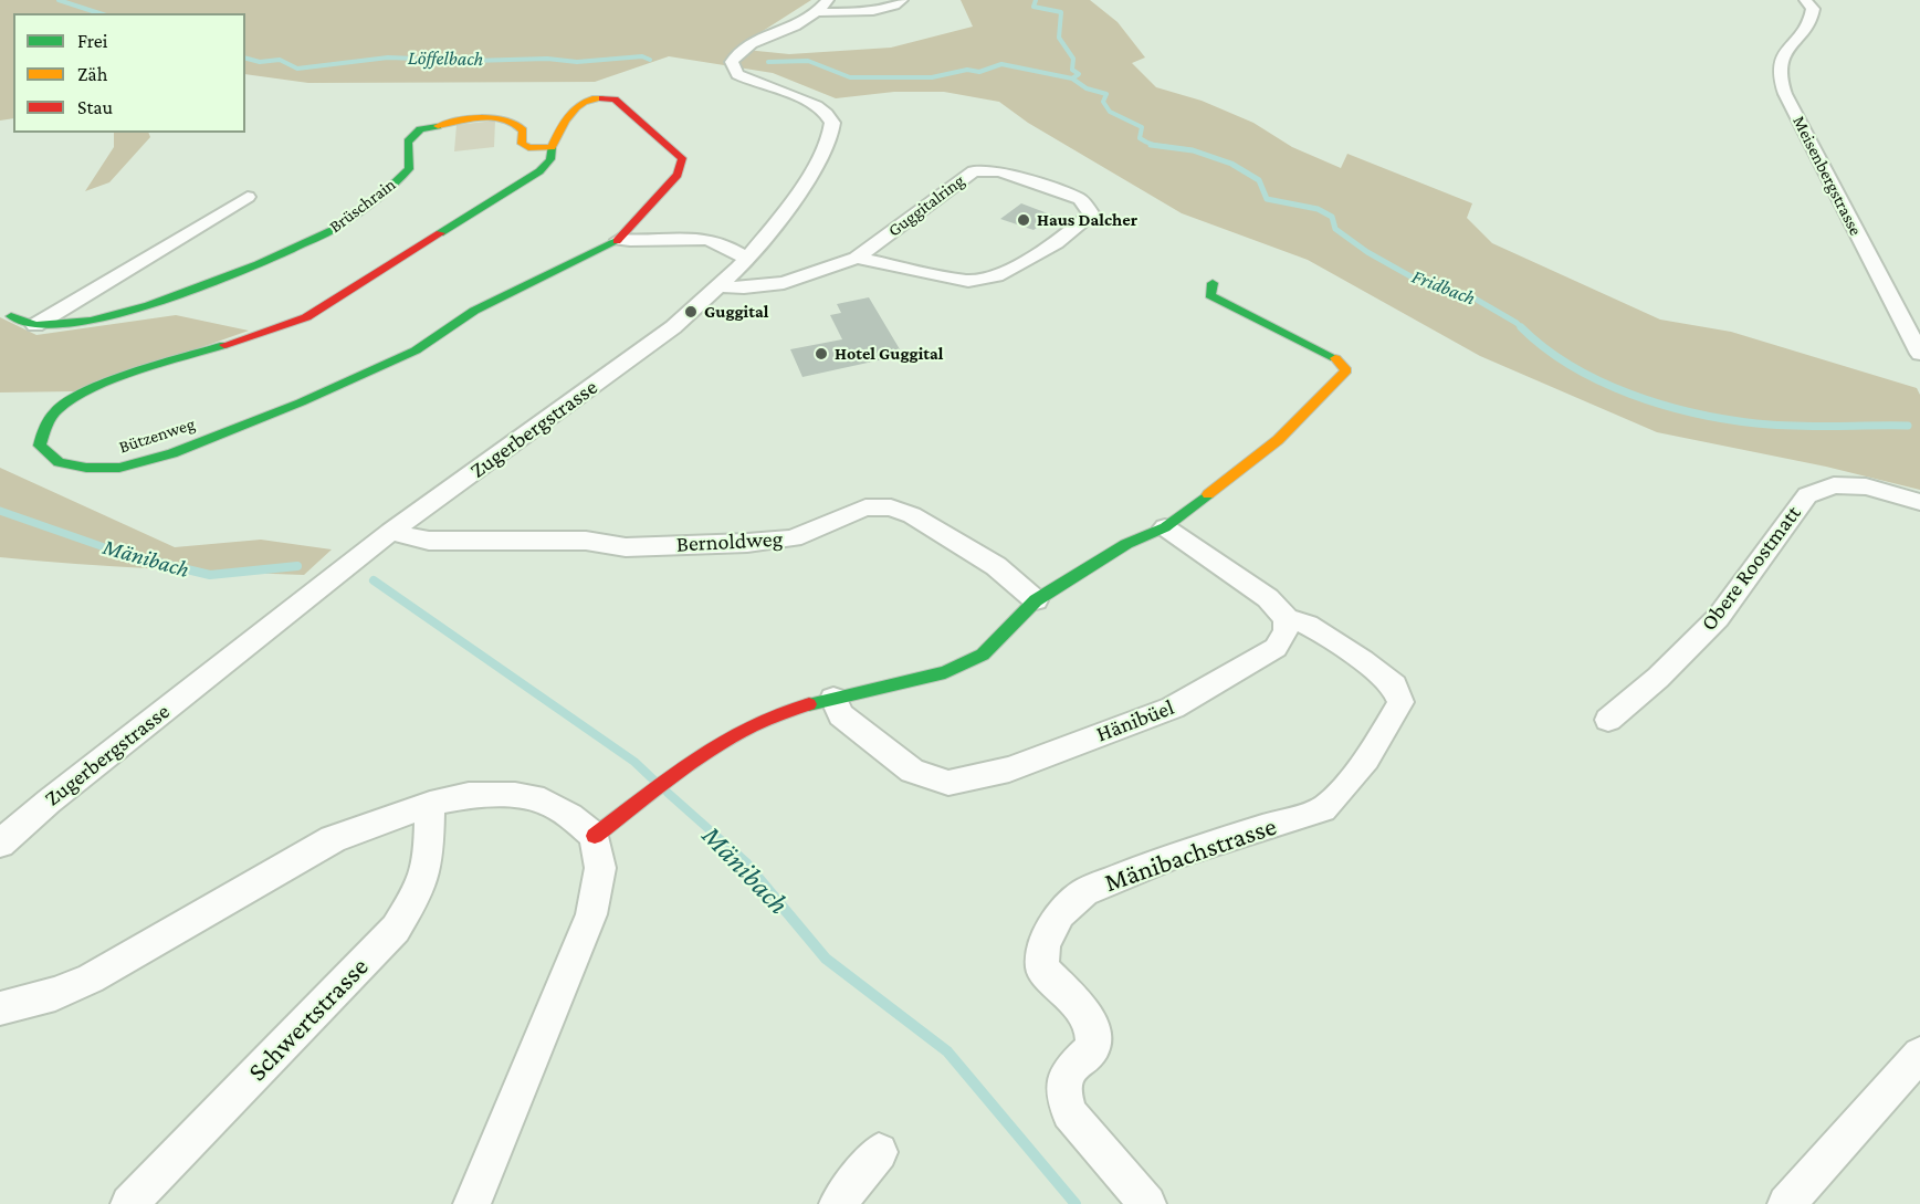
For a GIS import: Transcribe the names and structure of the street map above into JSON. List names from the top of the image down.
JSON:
{
  "streets": {
    "street": [
      "Meisenbergstrasse",
      "Brüschrain",
      "Guggitalring",
      "Zugerbergstrasse",
      "Bützenweg",
      "Bernoldweg",
      "Obere Roostmatt",
      "Hänibüel",
      "Mänibachstrasse",
      "Schwertstrasse"
    ]
  },
  "crossings": [
    ["Brüschrain", "Bützenweg"],
    ["Guggitalring", "Zugerbergstrasse"],
    ["Zugerbergstrasse", "Bernoldweg"],
    ["Hänibüel", "Mänibachstrasse"]
  ],
  "water": ["Löffelbach", "Fridbach", "Mänibach"],
  "places": ["Haus Dalcher", "Guggital", "Hotel Guggital"],
  "legend": ["Frei", "Zäh", "Stau"]
}
